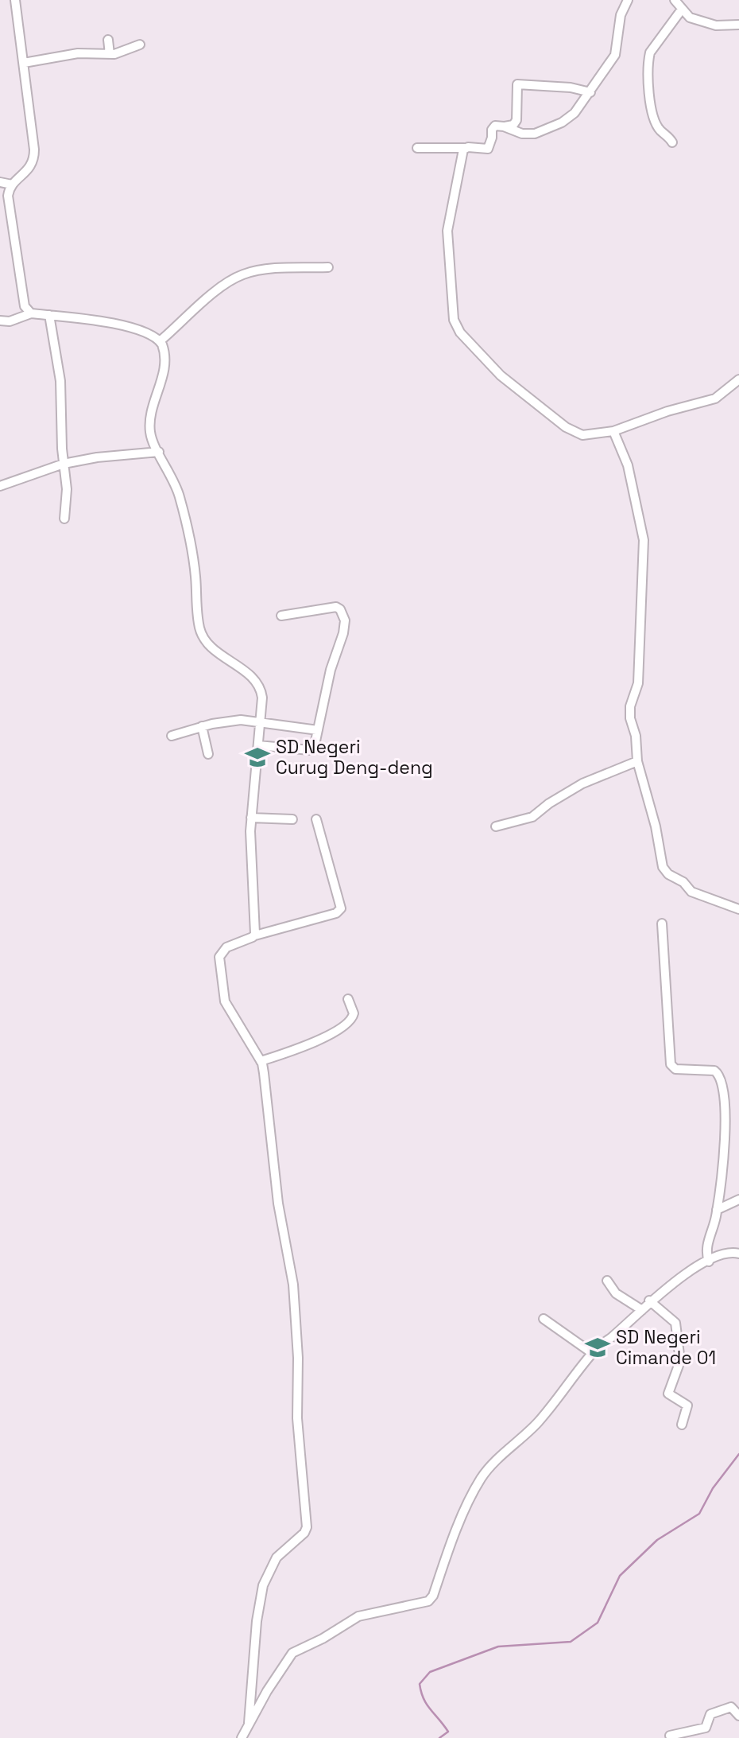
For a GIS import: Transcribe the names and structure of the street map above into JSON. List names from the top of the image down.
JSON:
{
  "places": {
    "school or university": ["SD Negeri Curug Deng-deng", "SD Negeri Cimande 01"]
  }
}
